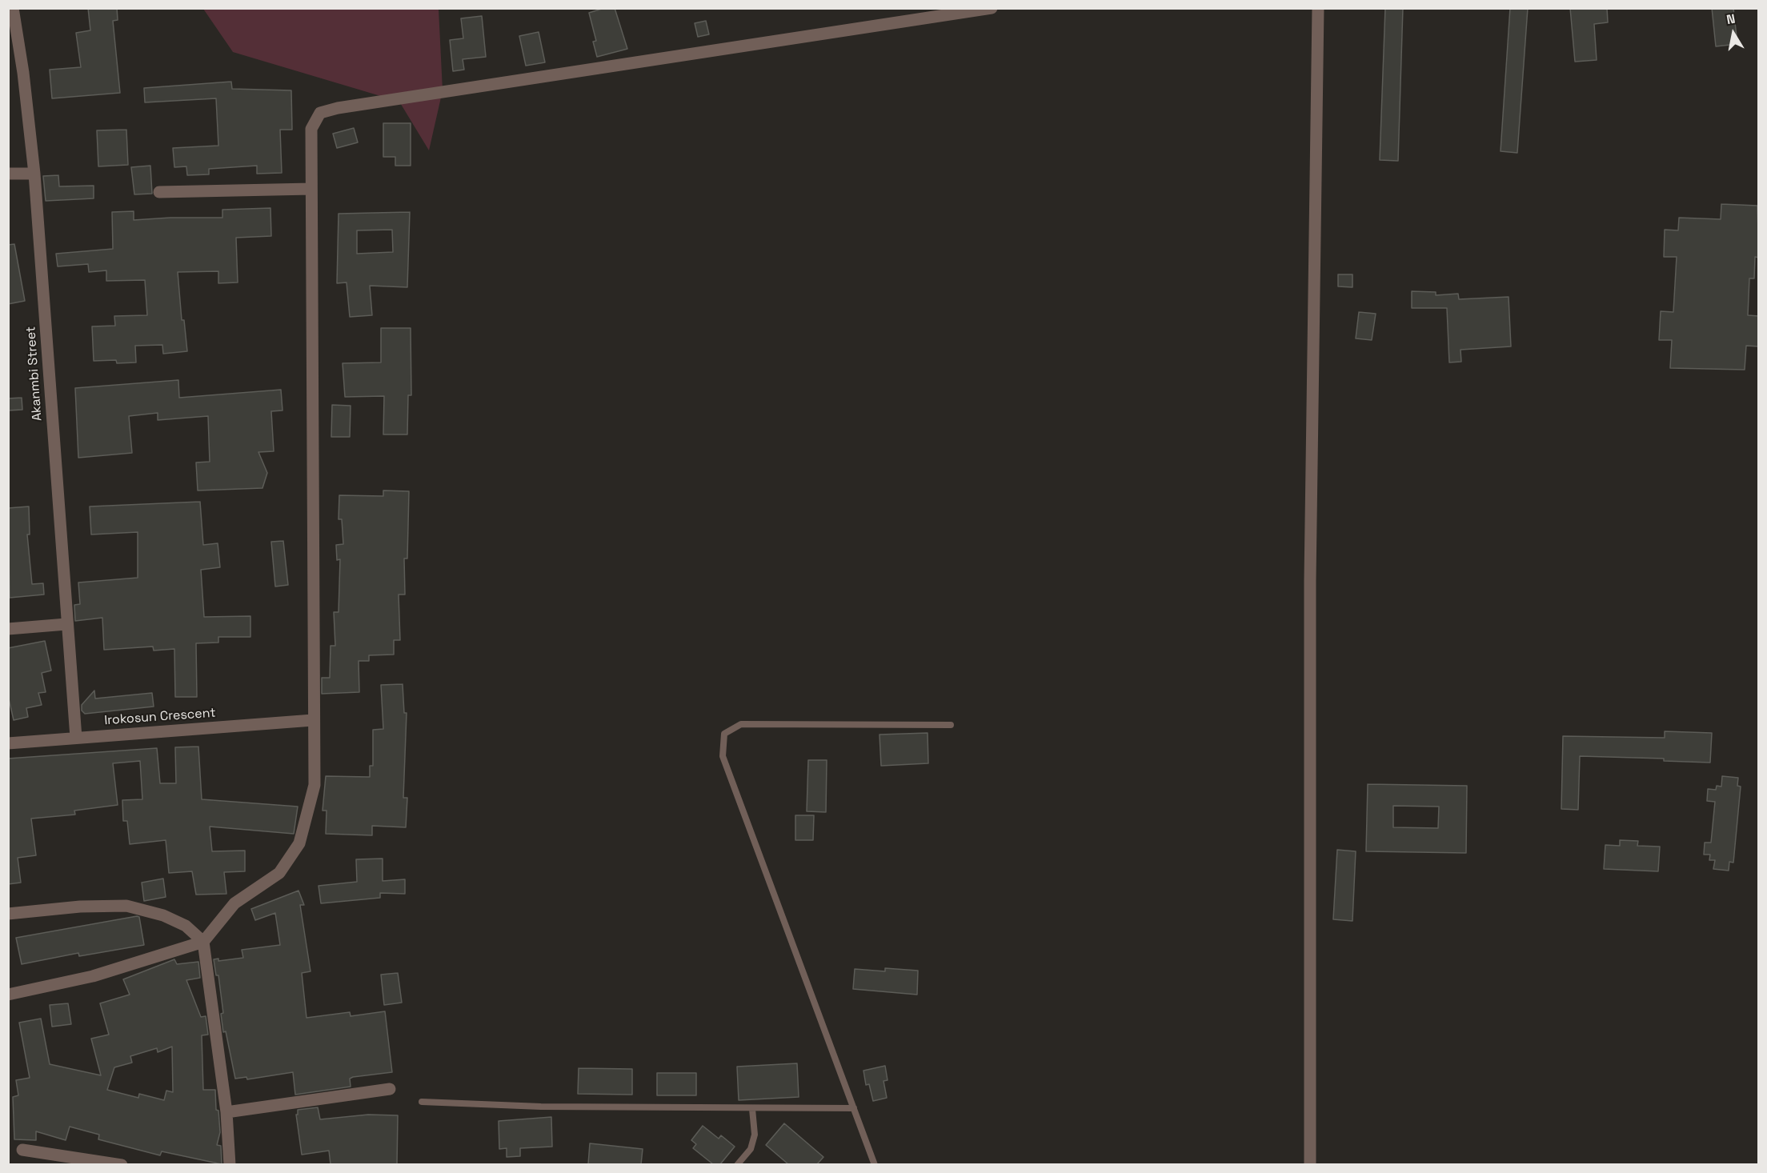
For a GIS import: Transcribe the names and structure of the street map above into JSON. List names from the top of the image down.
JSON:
{
  "streets": {
    "street": ["Akanmbi Street", "Irokosun Crescent"]
  },
  "crossings": [
    ["Akanmbi Street", "Irokosun Crescent"]
  ],
  "north": "top"
}
